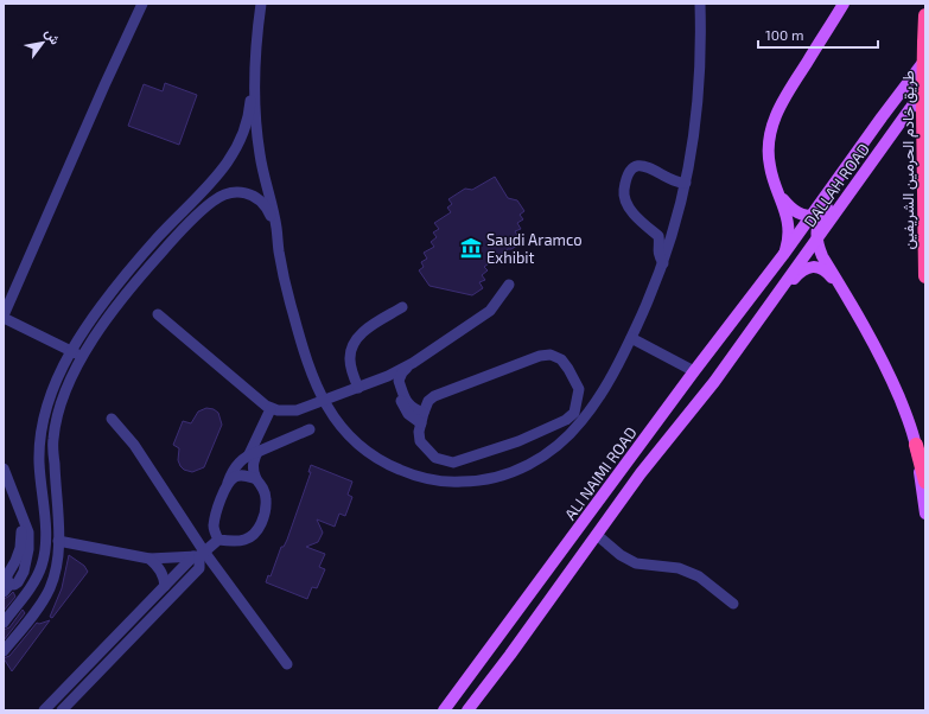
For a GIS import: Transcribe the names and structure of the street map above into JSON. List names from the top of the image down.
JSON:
{
  "streets": {
    "highway": ["طريق خادم الحرمين الشريفين"],
    "main road": ["DALLAH ROAD", "ALI NAIMI ROAD"]
  },
  "crossings": [
    ["DALLAH ROAD", "ALI NAIMI ROAD"]
  ],
  "places": {
    "museum": ["Saudi Aramco Exhibit"]
  },
  "scale_bar": "100 m",
  "north": "top right"
}
